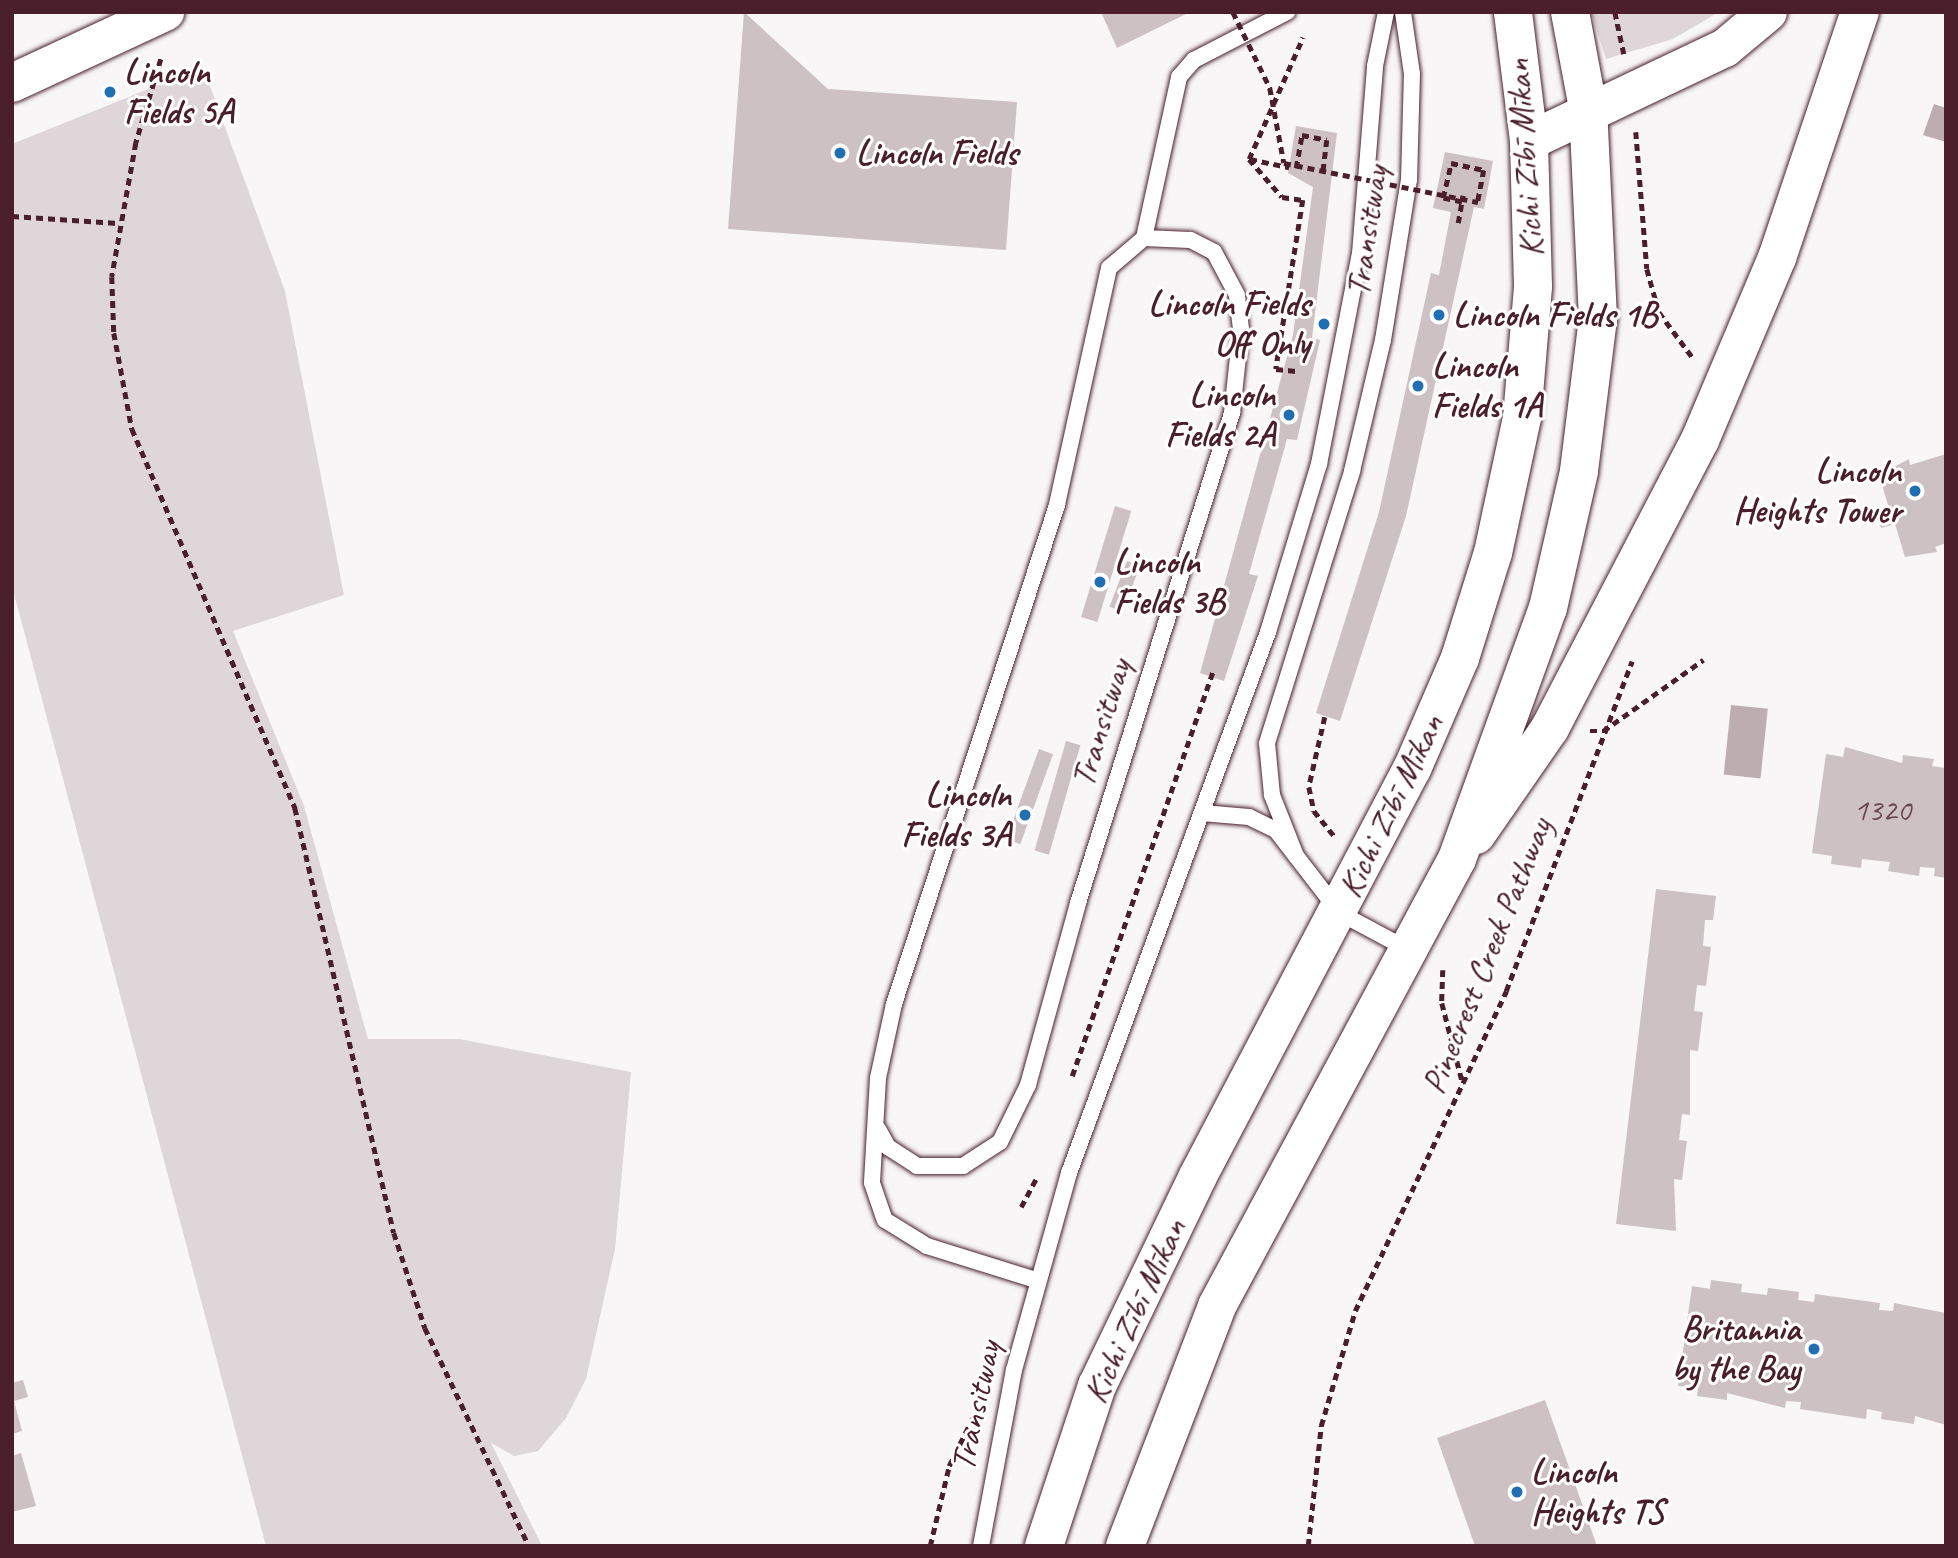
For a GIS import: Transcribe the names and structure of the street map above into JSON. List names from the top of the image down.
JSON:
{
  "streets": {
    "main road": ["Kichi Zībī Mīkan"],
    "lane": ["Transitway"],
    "path": ["Pinecrest Creek Pathway"]
  },
  "crossings": [
    ["Kichi Zībī Mīkan", "Transitway"]
  ],
  "places": [
    "Lincoln Fields 5A",
    "Lincoln Fields",
    "Lincoln Fields 1B",
    "Lincoln Fields Off Only",
    "Lincoln Fields 1A",
    "Lincoln Fields 2A",
    "Lincoln Heights Tower",
    "Lincoln Fields 3B",
    "Lincoln Fields 3A",
    "Britannia by the Bay",
    "Lincoln Heights TS"
  ],
  "house_numbers": ["1320"]
}
